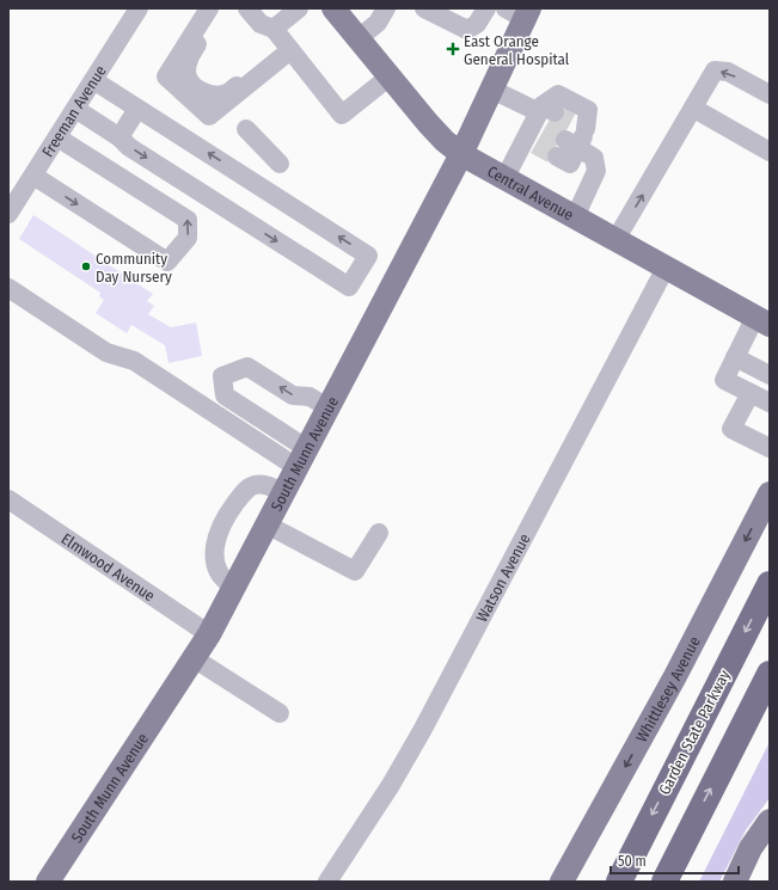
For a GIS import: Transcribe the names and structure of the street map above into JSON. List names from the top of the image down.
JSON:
{
  "streets": {
    "highway": ["Garden State Parkway"],
    "main road": ["Central Avenue", "South Munn Avenue", "Whittlesey Avenue"],
    "street": ["Freeman Avenue", "Elmwood Avenue", "Watson Avenue"]
  },
  "crossings": [
    ["Central Avenue", "South Munn Avenue"],
    ["Central Avenue", "Watson Avenue"],
    ["South Munn Avenue", "Elmwood Avenue"]
  ],
  "one_way": ["Whittlesey Avenue"],
  "places": {
    "health": ["East Orange General Hospital"],
    "other": ["Community Day Nursery"]
  },
  "scale_bar": "50 m"
}
